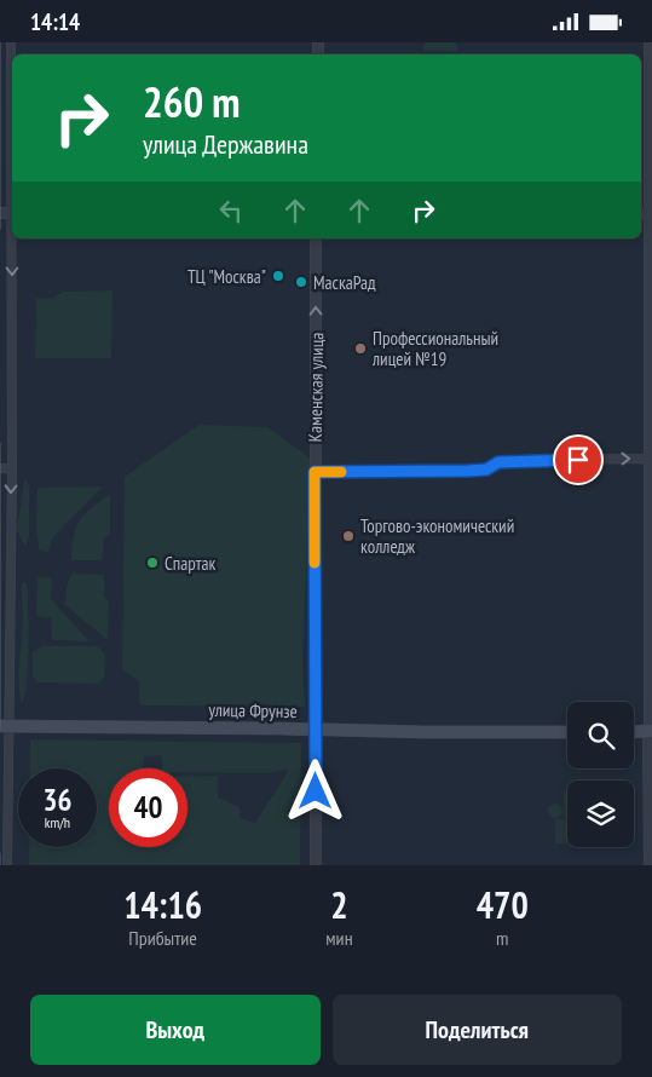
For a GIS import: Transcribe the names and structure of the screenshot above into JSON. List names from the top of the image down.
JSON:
{
  "streets": {
    "main road": ["улица Фрунзе"],
    "street": ["Каменская улица"]
  },
  "crossings": [
    ["Каменская улица", "улица Фрунзе"]
  ],
  "one_way": ["Каменская улица"],
  "places": [
    "ТЦ \"Москва\"",
    "МаскаРад",
    "Профессиональный лицей №19",
    "Торгово-экономический колледж",
    "Спартак"
  ],
  "page": {
    "status": "14:14",
    "turn": ["260 m", "улица Державина"],
    "speed": "36 km/h",
    "limit": "40",
    "eta": [
      "14:16",
      "Прибытие",
      "2",
      "мин",
      "470",
      "m"
    ],
    "buttons": ["Выход", "Поделиться"]
  }
}
